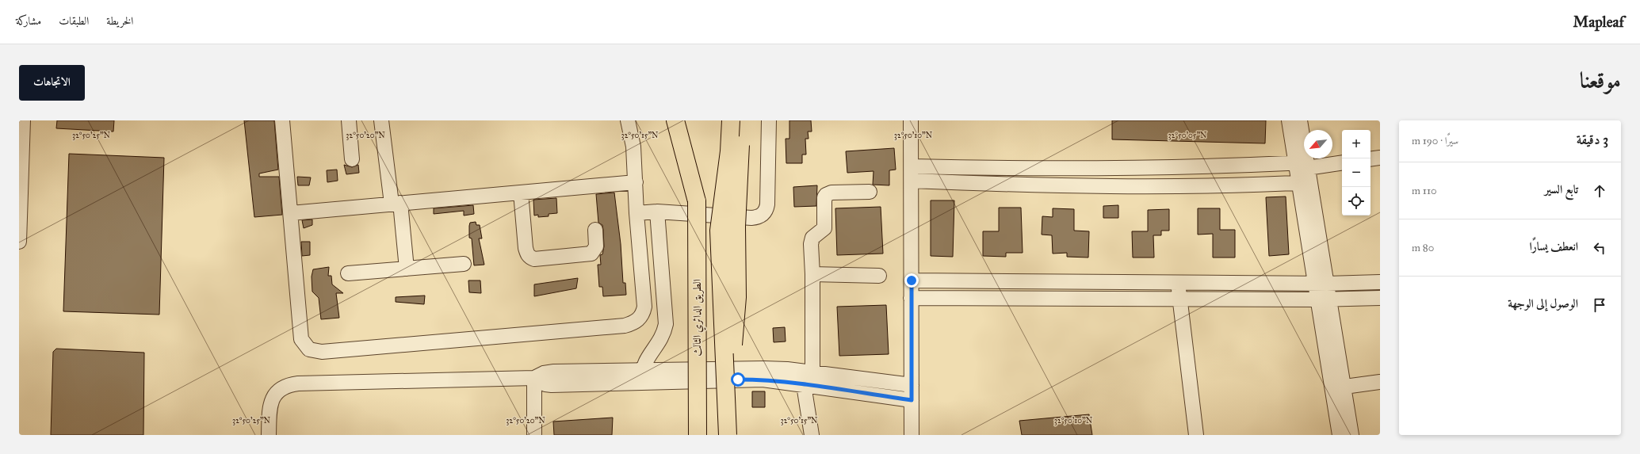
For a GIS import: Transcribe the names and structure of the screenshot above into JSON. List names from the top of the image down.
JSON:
{
  "streets": {
    "highway": ["الطريق الدائري الثالث"]
  },
  "north": "bottom left",
  "page": {
    "header": "Mapleaf",
    "nav": ["الخريطة", "الطبقات", "مشاركة"],
    "title": "موقعنا",
    "buttons": "الاتجاهات",
    "heading": ["3 دقيقة", "سيرًا · 190 m"],
    "map_buttons": ["+", "−"],
    "list": [
      ["تابع السير", "110 m"],
      ["انعطف يسارًا", "80 m"],
      "الوصول إلى الوجهة"
    ]
  },
  "coordinates": [
    "32°50'25\"N",
    "32°50'20\"N",
    "32°50'15\"N",
    "32°50'10\"N",
    "32°50'05\"N"
  ]
}
